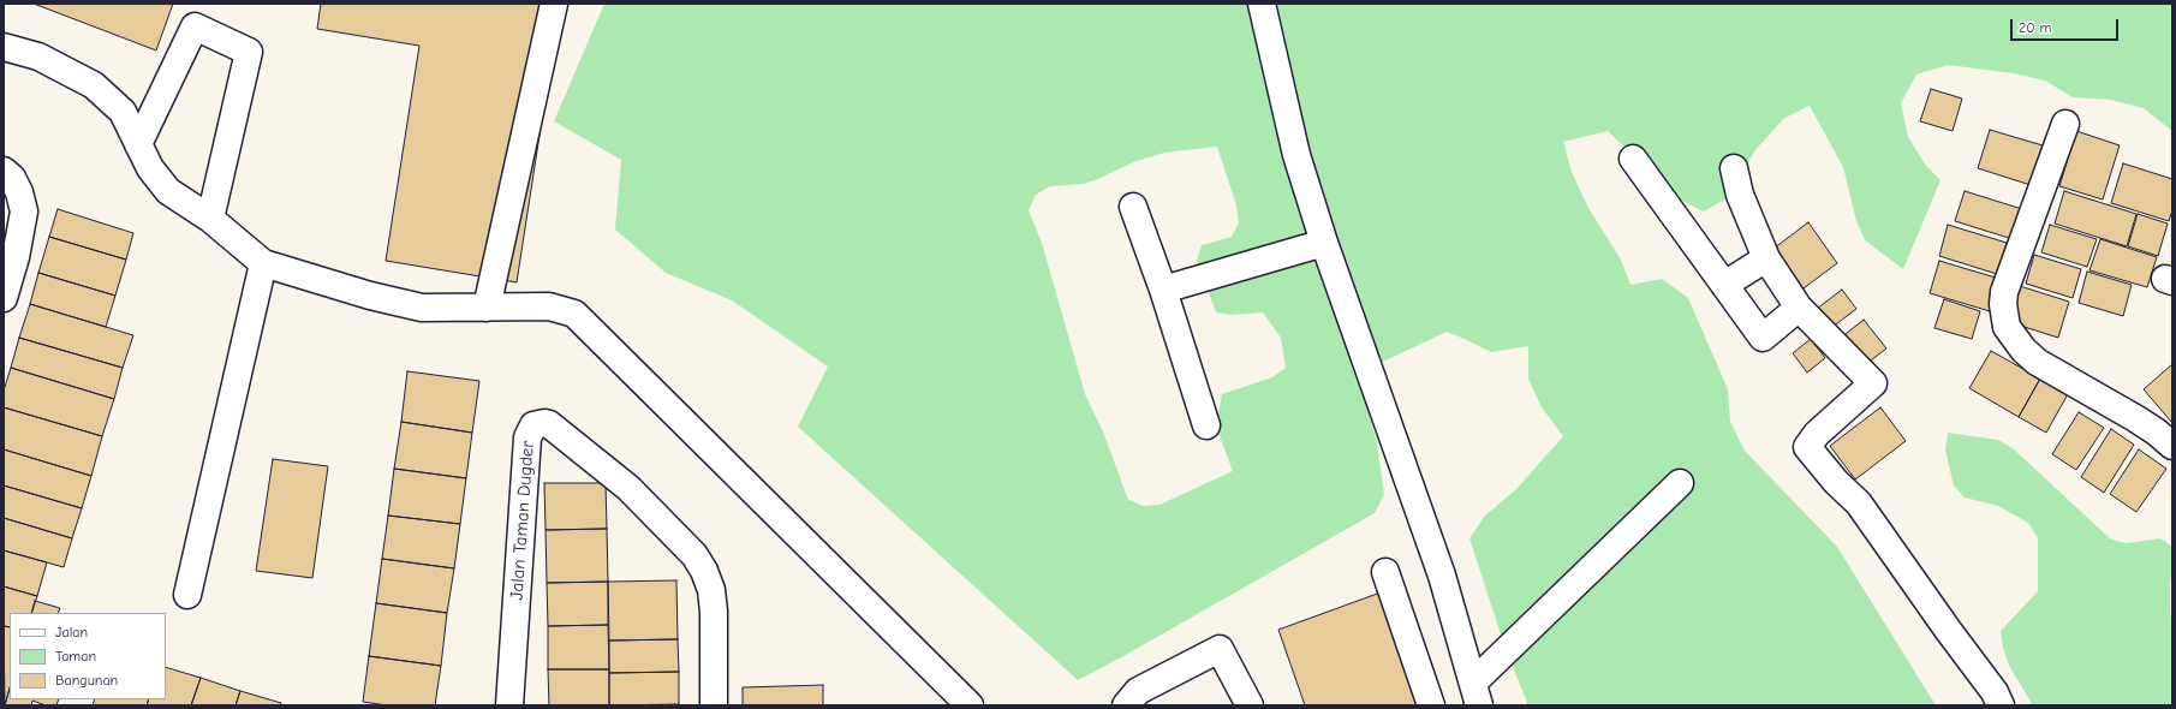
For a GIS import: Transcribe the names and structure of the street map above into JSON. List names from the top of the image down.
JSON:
{
  "streets": {
    "street": ["Jalan Taman Dugder"]
  },
  "legend": ["Jalan", "Taman", "Bangunan"],
  "scale_bar": "20 m"
}
